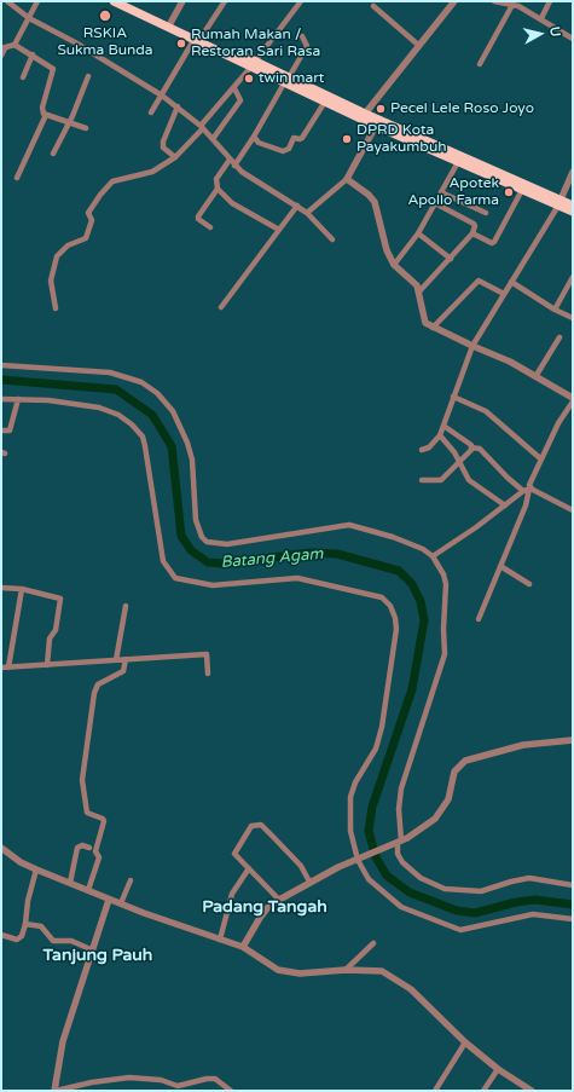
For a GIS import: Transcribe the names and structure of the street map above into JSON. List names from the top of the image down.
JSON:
{
  "districts": ["Padang Tangah", "Tanjung Pauh"],
  "water": ["Batang Agam"],
  "places": [
    "RSKIA Sukma Bunda",
    "Rumah Makan / Restoran Sari Rasa",
    "twin mart",
    "Pecel Lele Roso Joyo",
    "DPRD Kota Payakumbuh",
    "Apotek Apollo Farma"
  ],
  "north": "right"
}
